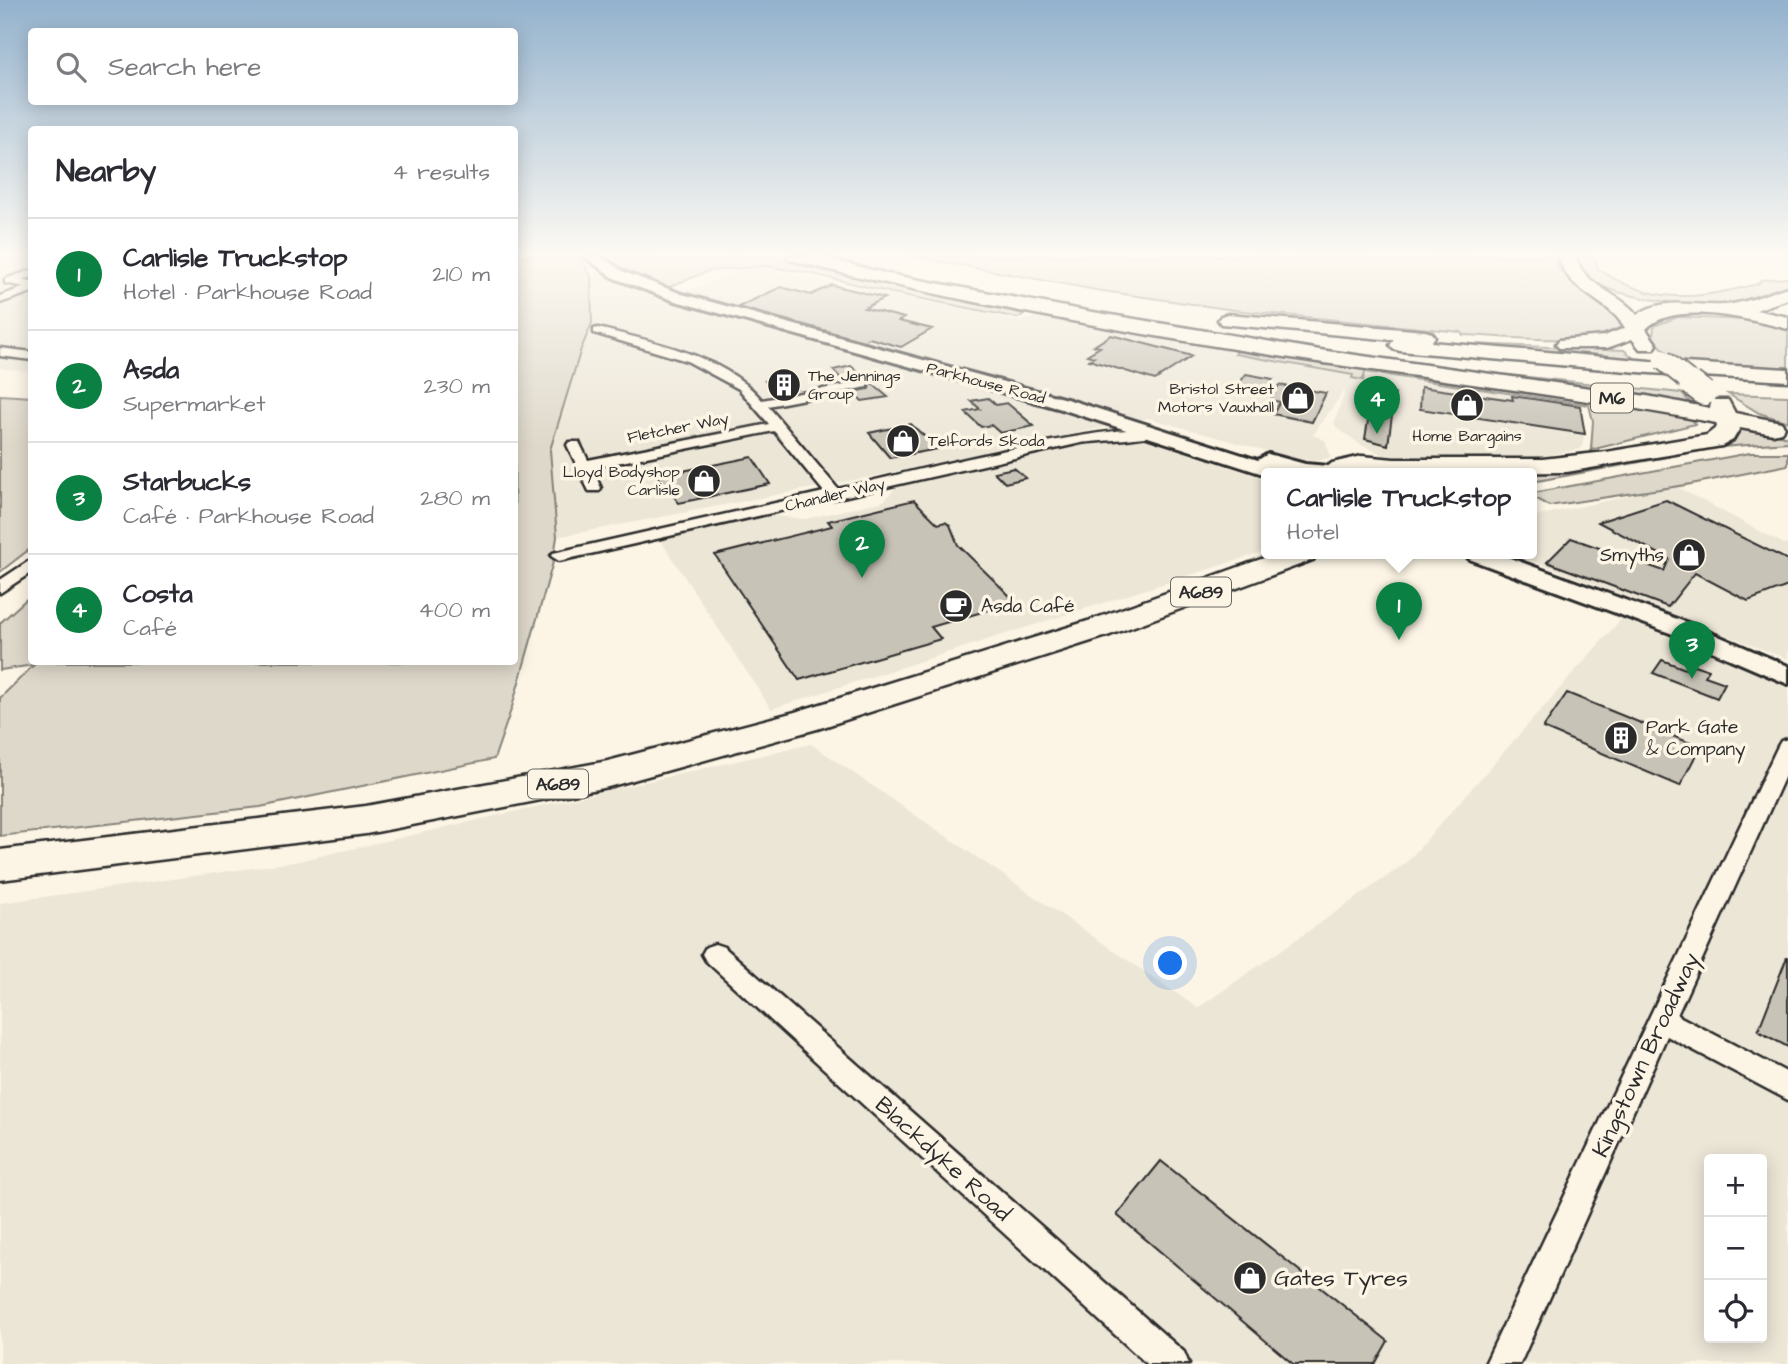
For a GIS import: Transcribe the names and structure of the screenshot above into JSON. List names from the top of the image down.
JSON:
{
  "streets": {
    "highway": ["M6", "A689"],
    "street": [
      "Parkhouse Road",
      "Fletcher Way",
      "Chandler Way",
      "Kingstown Broadway",
      "Blackdyke Road"
    ]
  },
  "crossings": [
    ["Parkhouse Road", "Chandler Way"]
  ],
  "places": {
    "building": ["The Jennings Group", "Park Gate & Company"],
    "shop": [
      "Bristol Street Motors Vauxhall",
      "Home Bargains",
      "Telfords Skoda",
      "Lloyd Bodyshop Carlisle",
      "Smyths",
      "Gates Tyres"
    ],
    "cafe": ["Asda Café"]
  },
  "page": {
    "search": "Search here",
    "heading": ["Nearby", "4 results"],
    "list": [
      {
        "mark": "1",
        "name": "Carlisle Truckstop",
        "note": "Hotel · Parkhouse Road",
        "value": "210 m"
      },
      {
        "mark": "2",
        "name": "Asda",
        "note": "Supermarket",
        "value": "230 m"
      },
      {
        "mark": "3",
        "name": "Starbucks",
        "note": "Café · Parkhouse Road",
        "value": "280 m"
      },
      {
        "mark": "4",
        "name": "Costa",
        "note": "Café",
        "value": "400 m"
      }
    ],
    "pins": [
      "4",
      "2",
      "1",
      "3"
    ],
    "popup": ["Carlisle Truckstop", "Hotel"],
    "map_buttons": ["+", "−"]
  }
}
